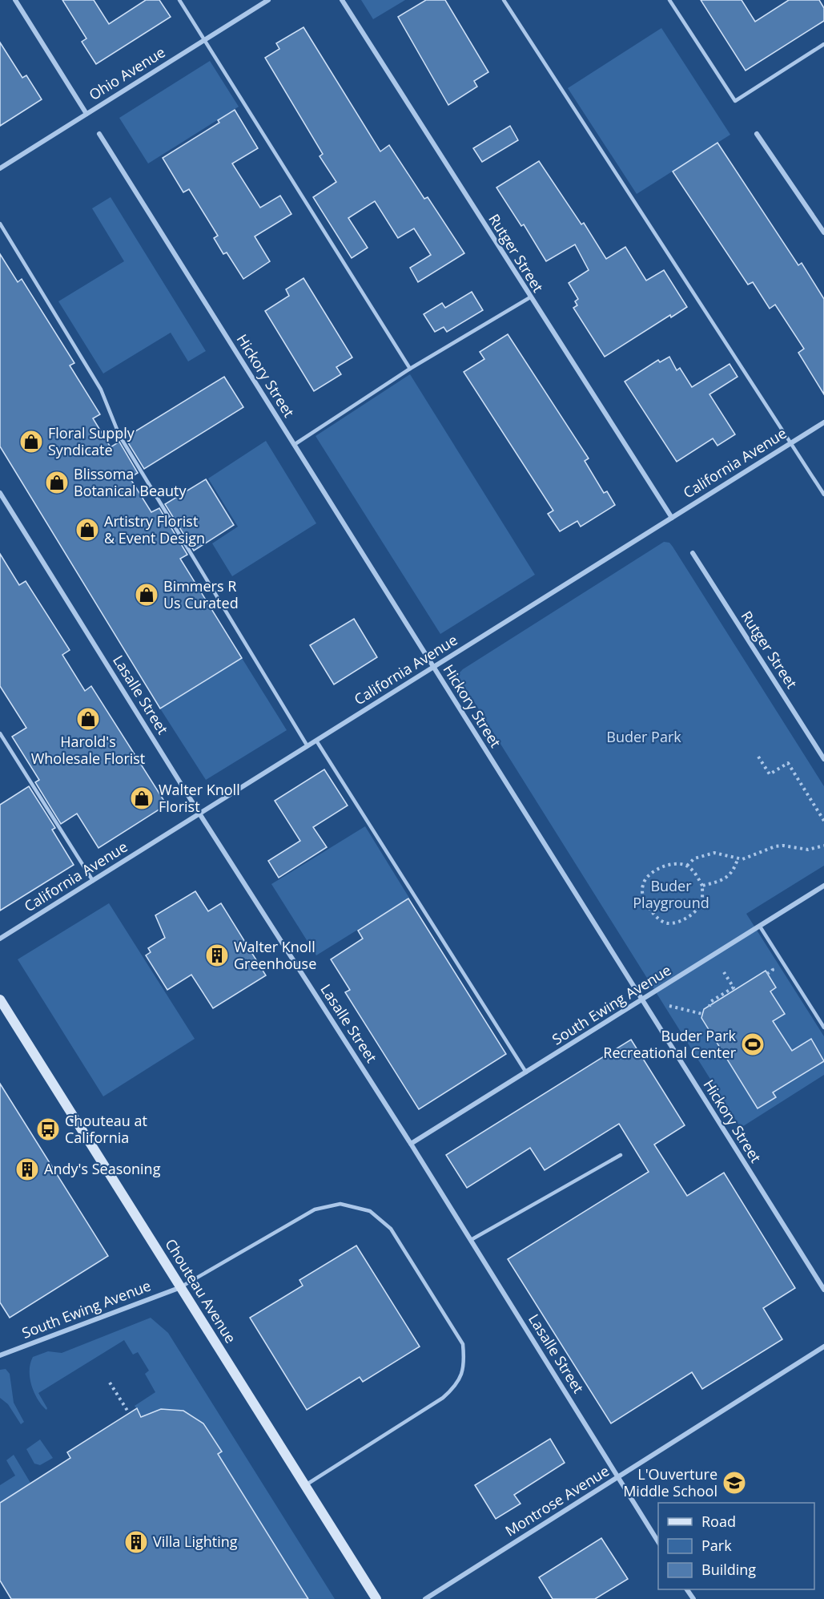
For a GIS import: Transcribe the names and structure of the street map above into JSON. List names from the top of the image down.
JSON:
{
  "streets": {
    "main road": ["Chouteau Avenue"],
    "street": [
      "Ohio Avenue",
      "Rutger Street",
      "Hickory Street",
      "California Avenue",
      "Lasalle Street",
      "South Ewing Avenue",
      "Montrose Avenue"
    ]
  },
  "crossings": [
    ["Rutger Street", "California Avenue"],
    ["Hickory Street", "California Avenue"],
    ["Hickory Street", "South Ewing Avenue"],
    ["California Avenue", "Lasalle Street"],
    ["Lasalle Street", "South Ewing Avenue"],
    ["Lasalle Street", "Montrose Avenue"],
    ["South Ewing Avenue", "Chouteau Avenue"]
  ],
  "parks": ["Buder Park", "Buder Playground"],
  "places": {
    "shop": [
      "Floral Supply Syndicate",
      "Blissoma Botanical Beauty",
      "Artistry Florist & Event Design",
      "Bimmers R Us Curated",
      "Harold's Wholesale Florist",
      "Walter Knoll Florist"
    ],
    "building": ["Walter Knoll Greenhouse", "Andy's Seasoning", "Villa Lighting"],
    "sports": ["Buder Park Recreational Center"],
    "bus stop": ["Chouteau at California"],
    "school or university": ["L'Ouverture Middle School"]
  },
  "legend": ["Road", "Park", "Building"]
}
